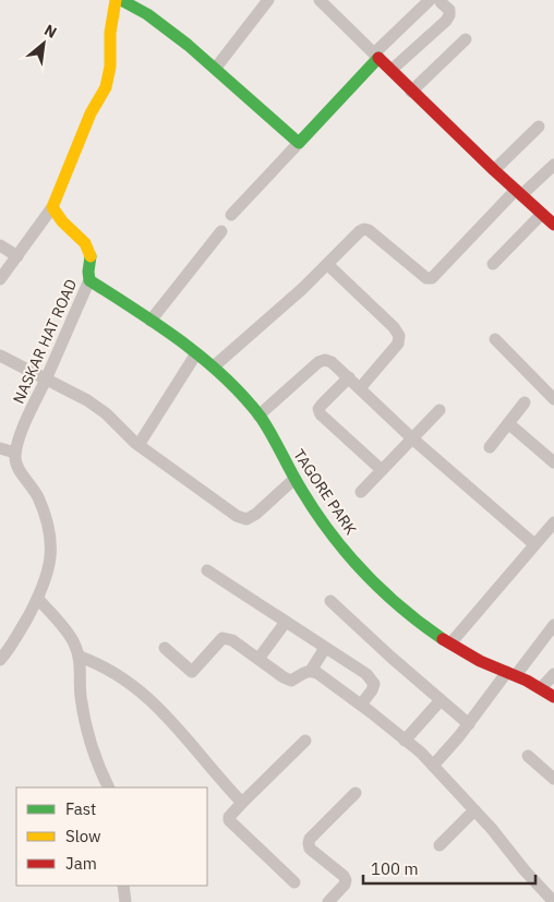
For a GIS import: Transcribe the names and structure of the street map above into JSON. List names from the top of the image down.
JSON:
{
  "streets": {
    "street": ["NASKAR HAT ROAD", "TAGORE PARK"]
  },
  "crossings": [
    ["NASKAR HAT ROAD", "TAGORE PARK"]
  ],
  "legend": ["Fast", "Slow", "Jam"],
  "scale_bar": "100 m",
  "north": "top right"
}
